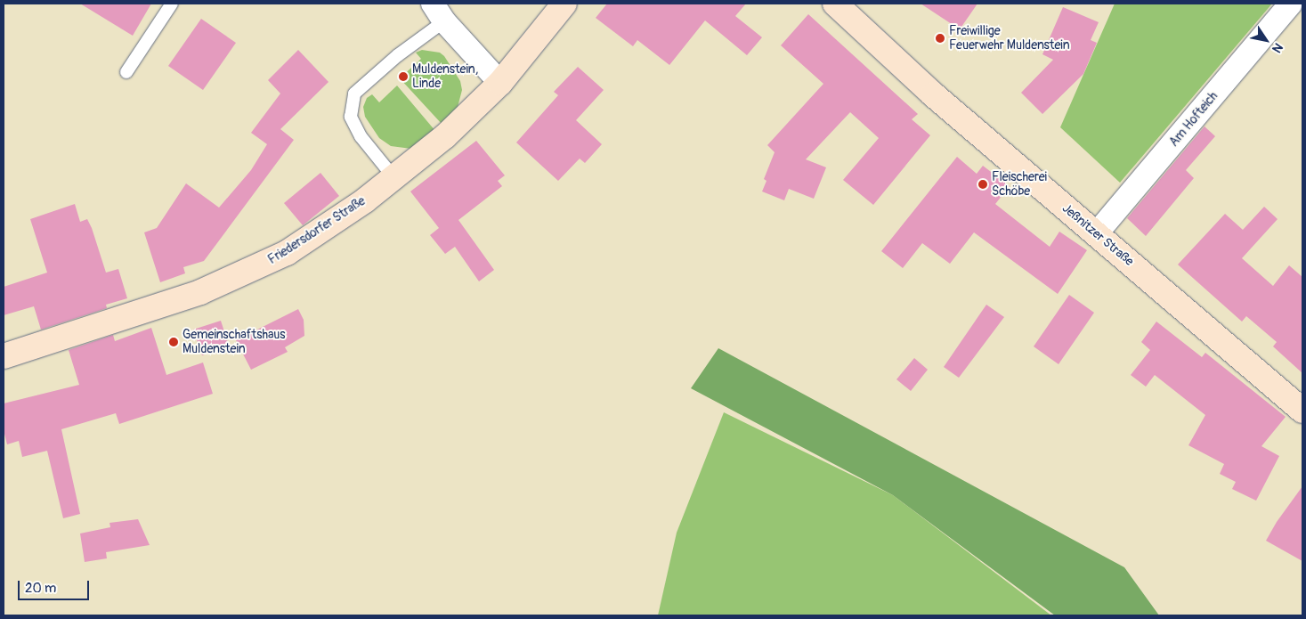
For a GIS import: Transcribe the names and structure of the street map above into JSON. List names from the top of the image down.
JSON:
{
  "streets": {
    "main road": ["Friedersdorfer Straße", "Jeßnitzer Straße"],
    "street": ["Am Hofteich"]
  },
  "crossings": [
    ["Am Hofteich", "Jeßnitzer Straße"]
  ],
  "places": [
    "Freiwillige Feuerwehr Muldenstein",
    "Muldenstein, Linde",
    "Fleischerei Schöbe",
    "Gemeinschaftshaus Muldenstein"
  ],
  "scale_bar": "20 m",
  "north": "bottom right"
}
